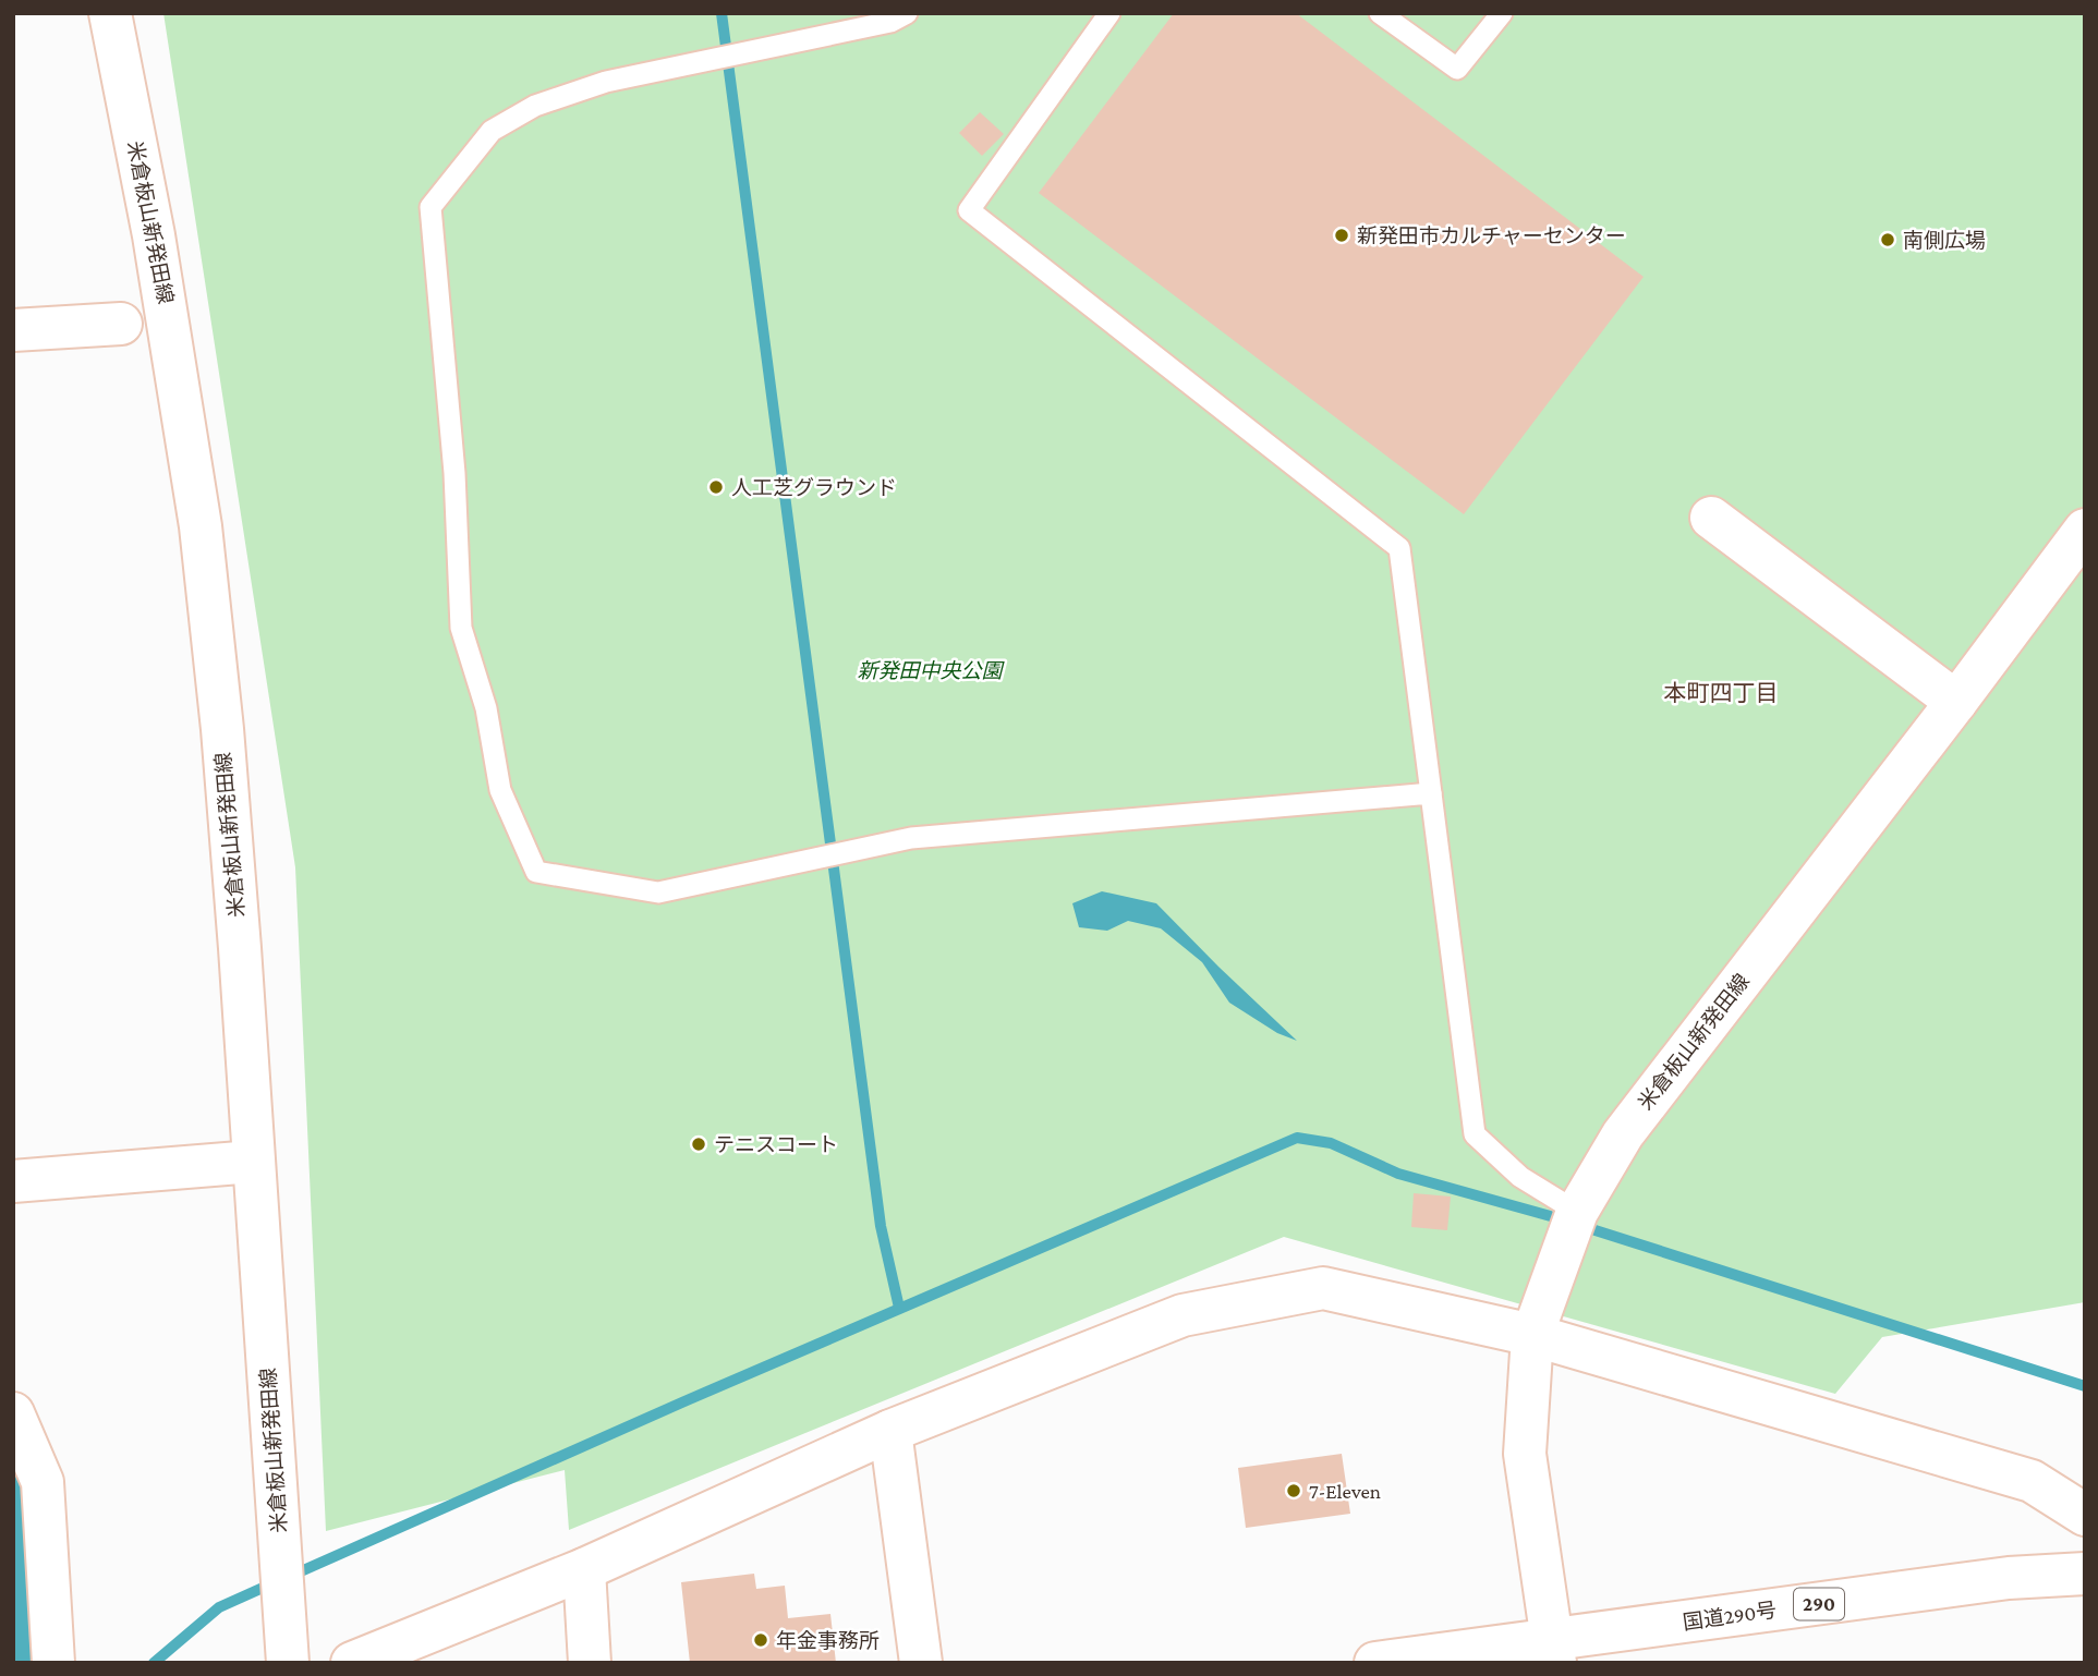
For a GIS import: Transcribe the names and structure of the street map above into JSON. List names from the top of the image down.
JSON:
{
  "streets": {
    "main road": ["米倉板山新発田線", "290", "国道290号"]
  },
  "crossings": [
    ["米倉板山新発田線", "国道290号"]
  ],
  "districts": ["本町四丁目"],
  "parks": ["新発田中央公園"],
  "places": [
    "新発田市カルチャーセンター",
    "南側広場",
    "人工芝グラウンド",
    "テニスコート",
    "7-Eleven",
    "年金事務所"
  ]
}
